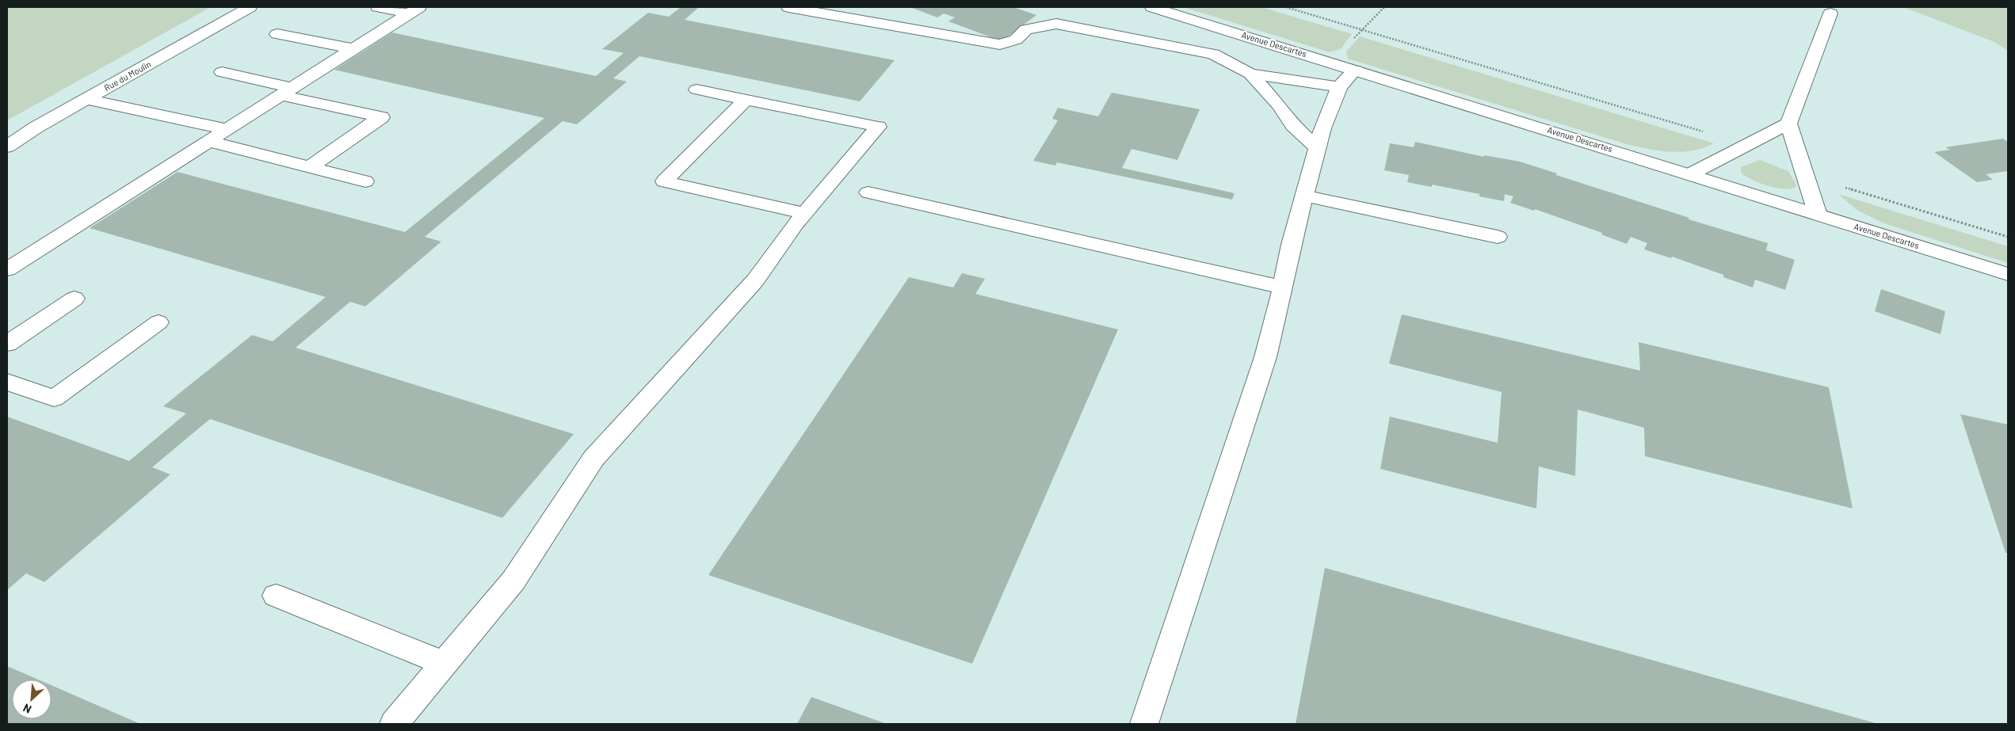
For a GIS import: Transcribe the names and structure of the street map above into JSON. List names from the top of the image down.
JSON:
{
  "streets": {
    "main road": ["Avenue Descartes", "Rue du Moulin"]
  },
  "north": "bottom left"
}
